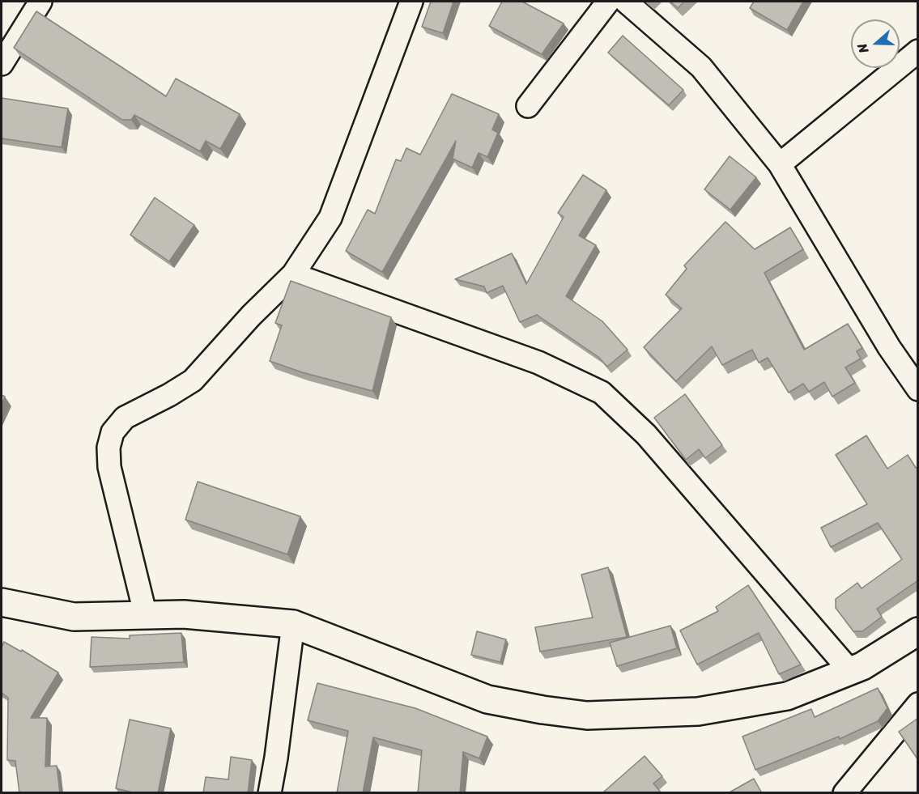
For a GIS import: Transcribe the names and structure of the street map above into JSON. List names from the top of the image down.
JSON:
{
  "north": "left"
}
